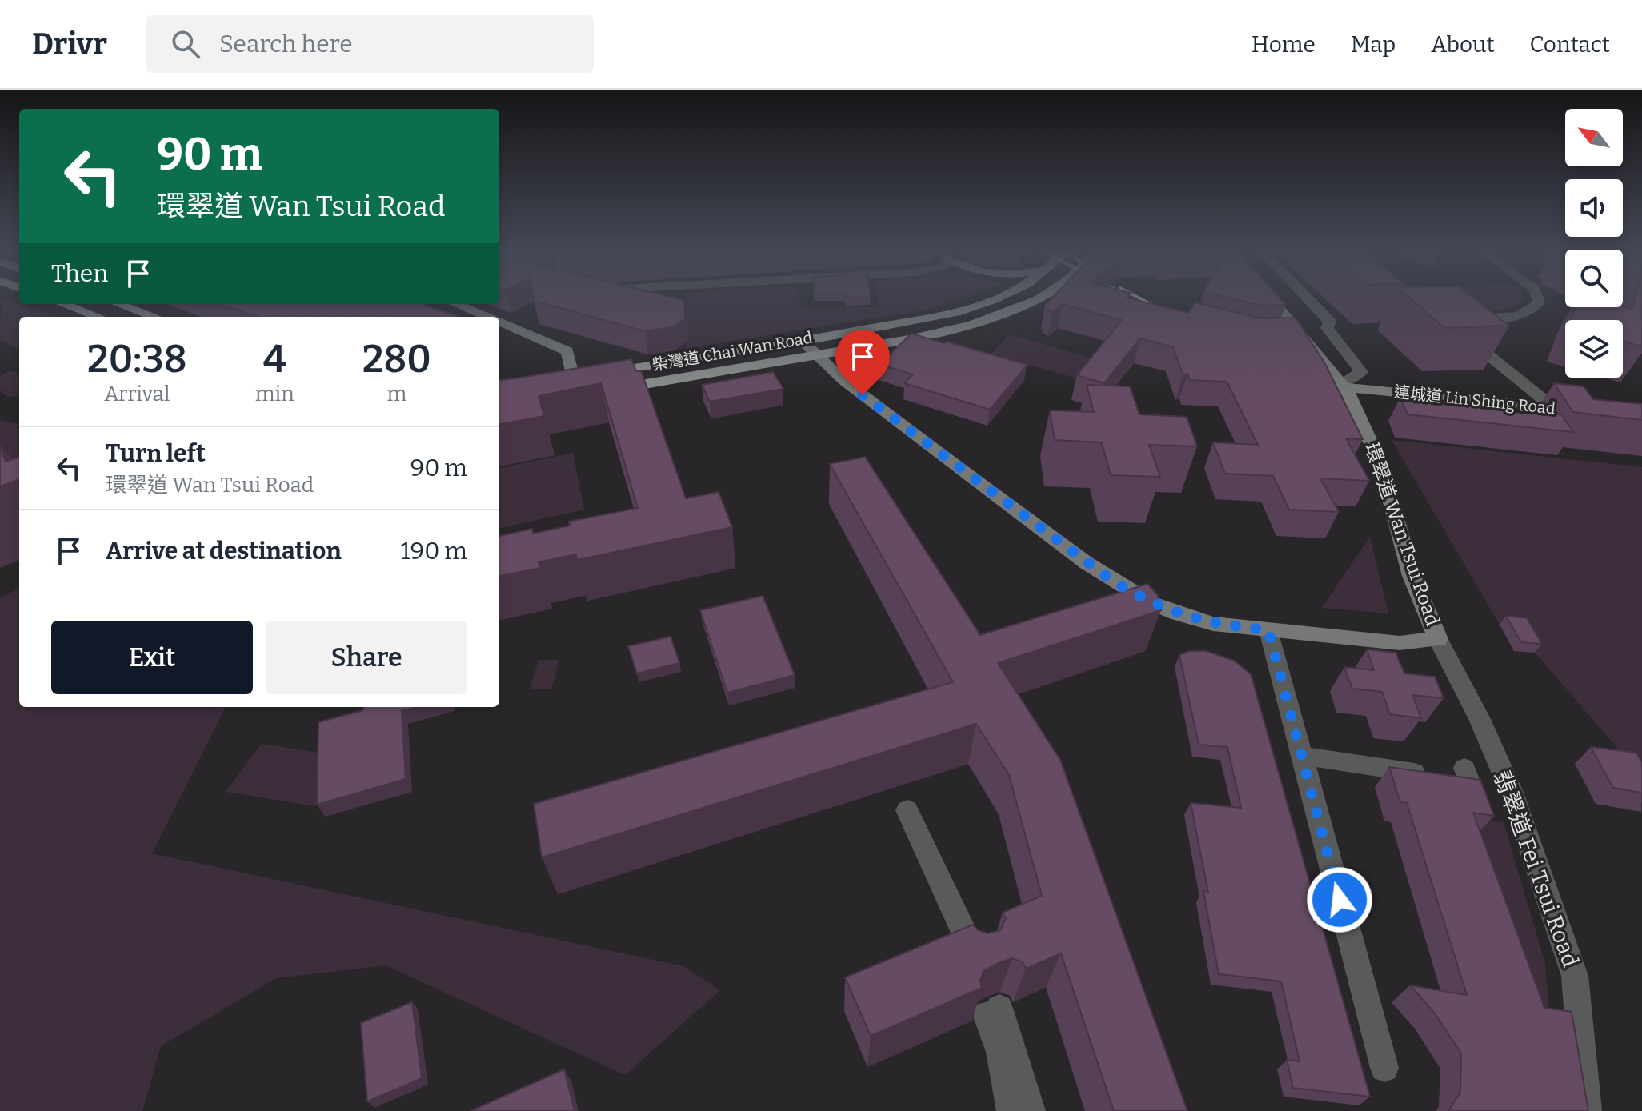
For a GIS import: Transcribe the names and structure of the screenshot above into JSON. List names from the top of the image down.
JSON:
{
  "streets": {
    "main road": ["柴灣道 Chai Wan Road"],
    "street": ["連城道 Lin Shing Road", "環翠道 Wan Tsui Road", "翡翠道 Fei Tsui Road"]
  },
  "crossings": [
    ["柴灣道 Chai Wan Road", "環翠道 Wan Tsui Road"],
    ["連城道 Lin Shing Road", "環翠道 Wan Tsui Road"],
    ["環翠道 Wan Tsui Road", "翡翠道 Fei Tsui Road"]
  ],
  "north": "top left",
  "page": {
    "header": "Drivr",
    "search": "Search here",
    "nav": [
      "Home",
      "Map",
      "About",
      "Contact"
    ],
    "turn": ["90 m", "環翠道 Wan Tsui Road"],
    "then": "Then",
    "eta": [
      "20:38",
      "Arrival",
      "4",
      "min",
      "280",
      "m"
    ],
    "list": [
      {
        "name": "Turn left",
        "note": "環翠道 Wan Tsui Road",
        "value": "90 m"
      },
      {
        "name": "Arrive at destination",
        "value": "190 m"
      }
    ],
    "buttons": ["Exit", "Share"]
  }
}
